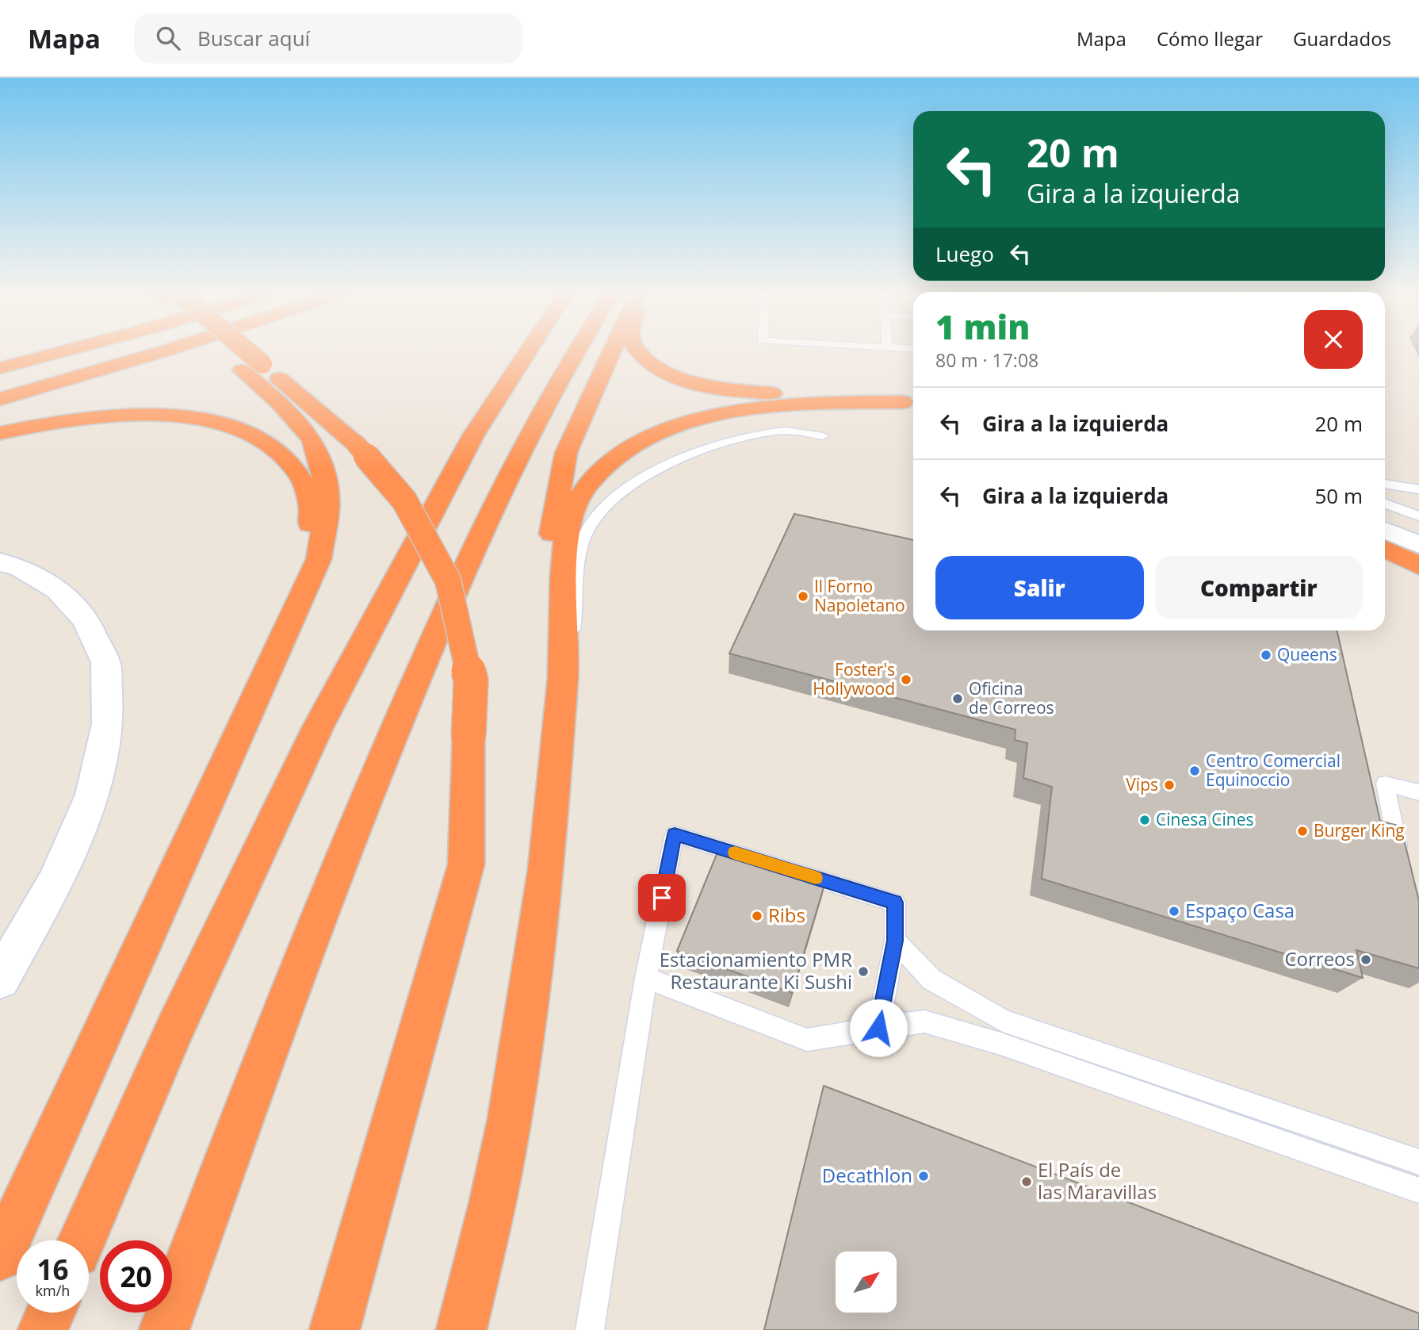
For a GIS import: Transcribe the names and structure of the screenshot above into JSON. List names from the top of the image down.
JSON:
{
  "places": [
    "Il Forno Napoletano",
    "Queens",
    "Foster's Hollywood",
    "Oficina de Correos",
    "Centro Comercial Equinoccio",
    "Vips",
    "Cinesa Cines",
    "Burger King",
    "Espaço Casa",
    "Ribs",
    "Correos",
    "Estacionamiento PMR Restaurante Ki Sushi",
    "Decathlon",
    "El País de las Maravillas"
  ],
  "north": "top right",
  "page": {
    "header": "Mapa",
    "search": "Buscar aquí",
    "nav": ["Mapa", "Cómo llegar", "Guardados"],
    "turn": ["20 m", "Gira a la izquierda"],
    "then": "Luego",
    "heading": ["1 min", "80 m · 17:08"],
    "list": [
      {
        "name": "Gira a la izquierda",
        "value": "20 m"
      },
      {
        "name": "Gira a la izquierda",
        "value": "50 m"
      }
    ],
    "buttons": ["Salir", "Compartir"],
    "speed": "16 km/h",
    "limit": "20"
  }
}
